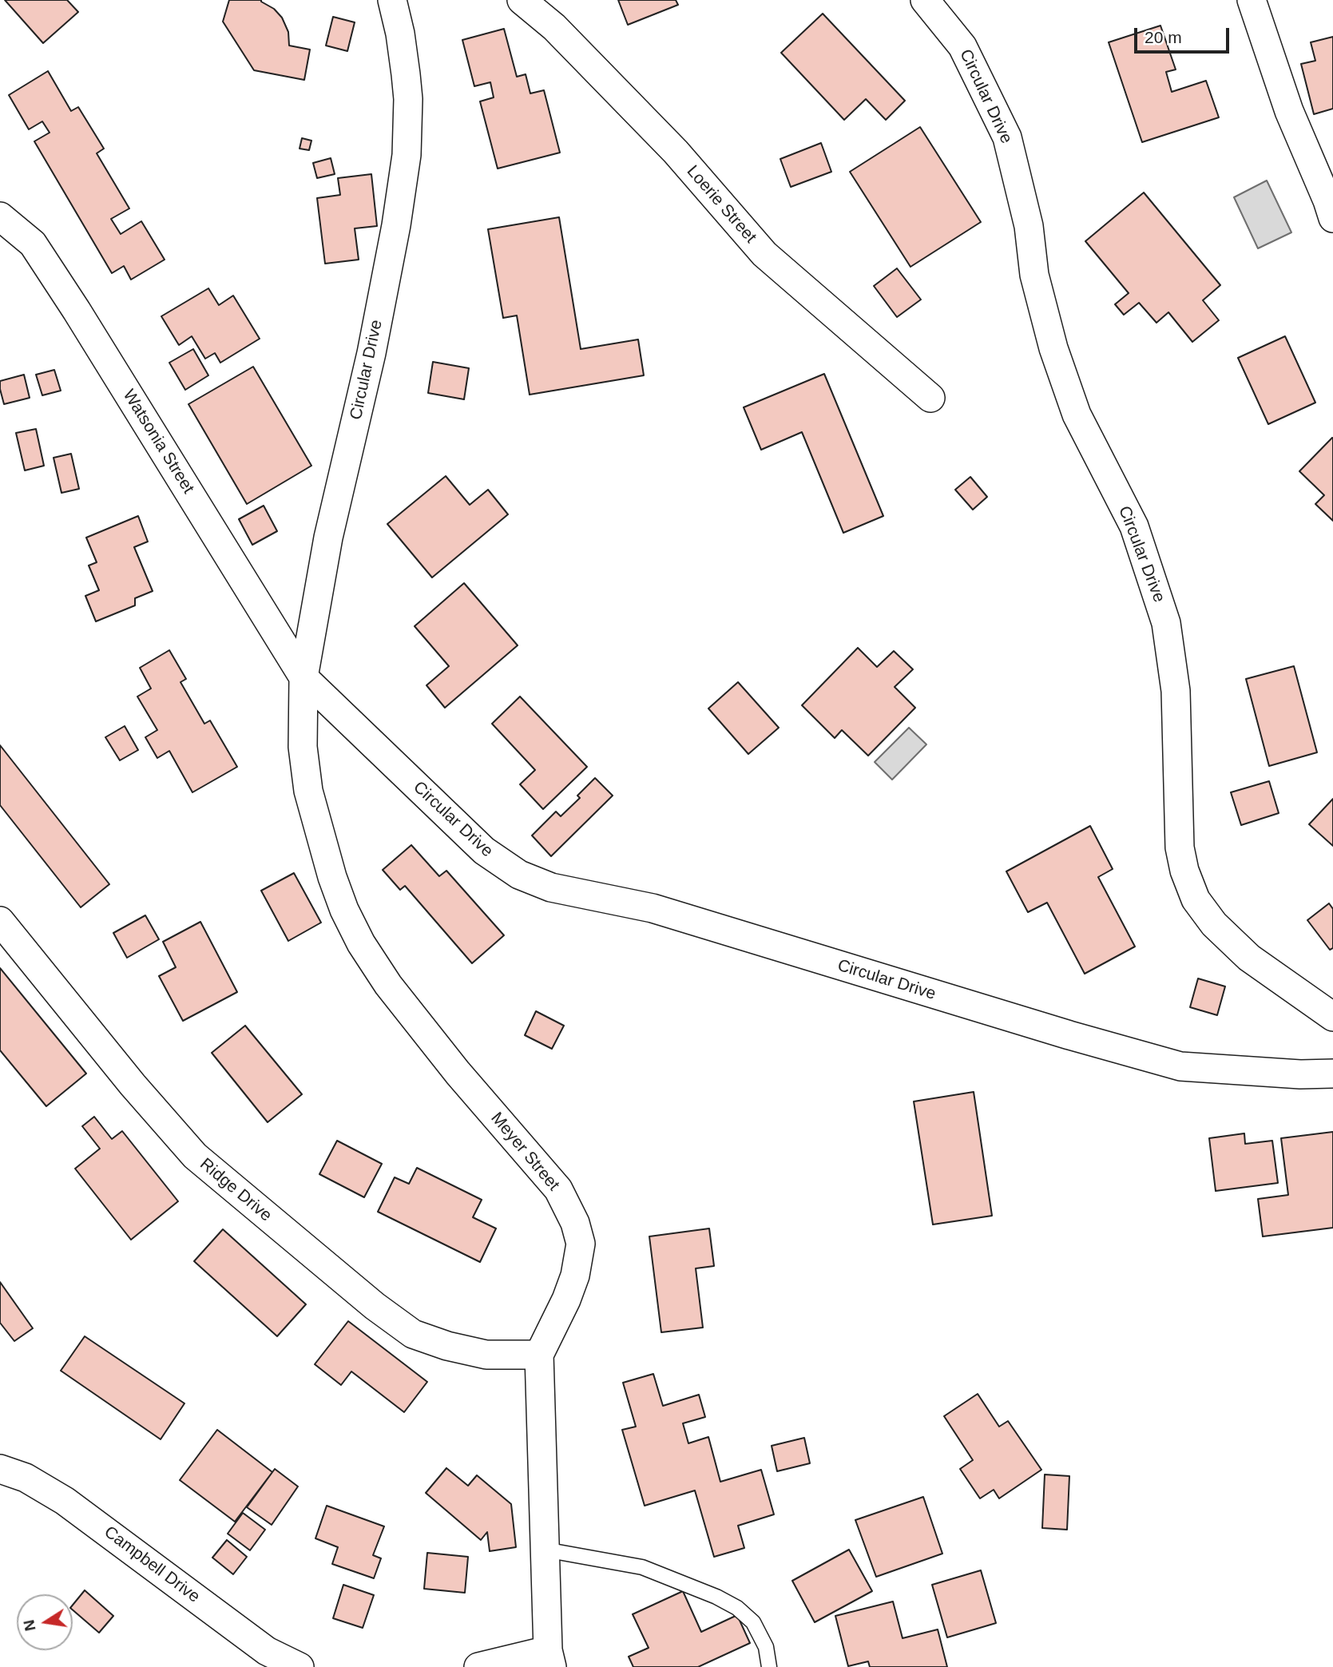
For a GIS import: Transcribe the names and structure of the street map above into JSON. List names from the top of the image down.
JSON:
{
  "streets": {
    "street": [
      "Circular Drive",
      "Loerie Street",
      "Watsonia Street",
      "Meyer Street",
      "Ridge Drive",
      "Campbell Drive"
    ]
  },
  "crossings": [
    ["Circular Drive", "Watsonia Street"],
    ["Circular Drive", "Meyer Street"],
    ["Watsonia Street", "Meyer Street"],
    ["Meyer Street", "Ridge Drive"]
  ],
  "scale_bar": "20 m",
  "north": "left"
}
